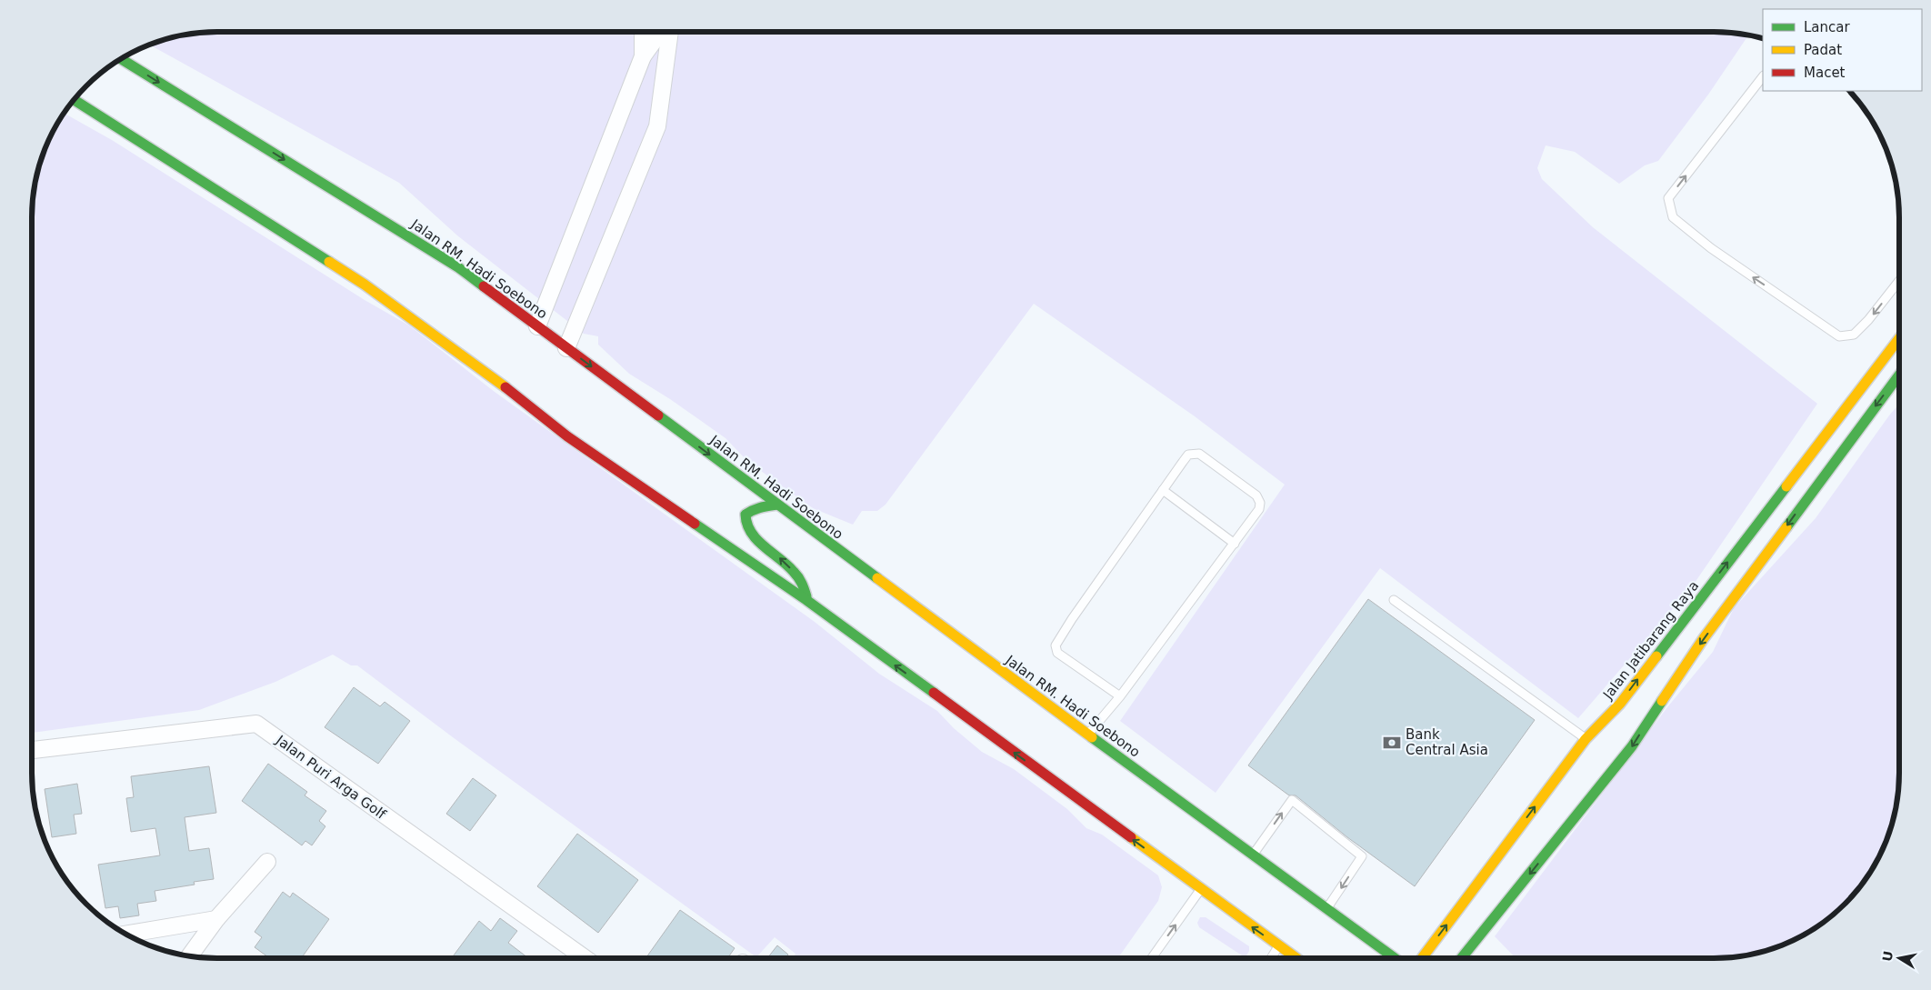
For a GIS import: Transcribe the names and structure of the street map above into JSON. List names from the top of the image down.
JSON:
{
  "streets": {
    "main road": ["Jalan RM. Hadi Soebono", "Jalan Jatibarang Raya"],
    "street": ["Jalan Puri Arga Golf"]
  },
  "places": {
    "bank": ["Bank Central Asia"]
  },
  "legend": ["Lancar", "Padat", "Macet"],
  "north": "left"
}
